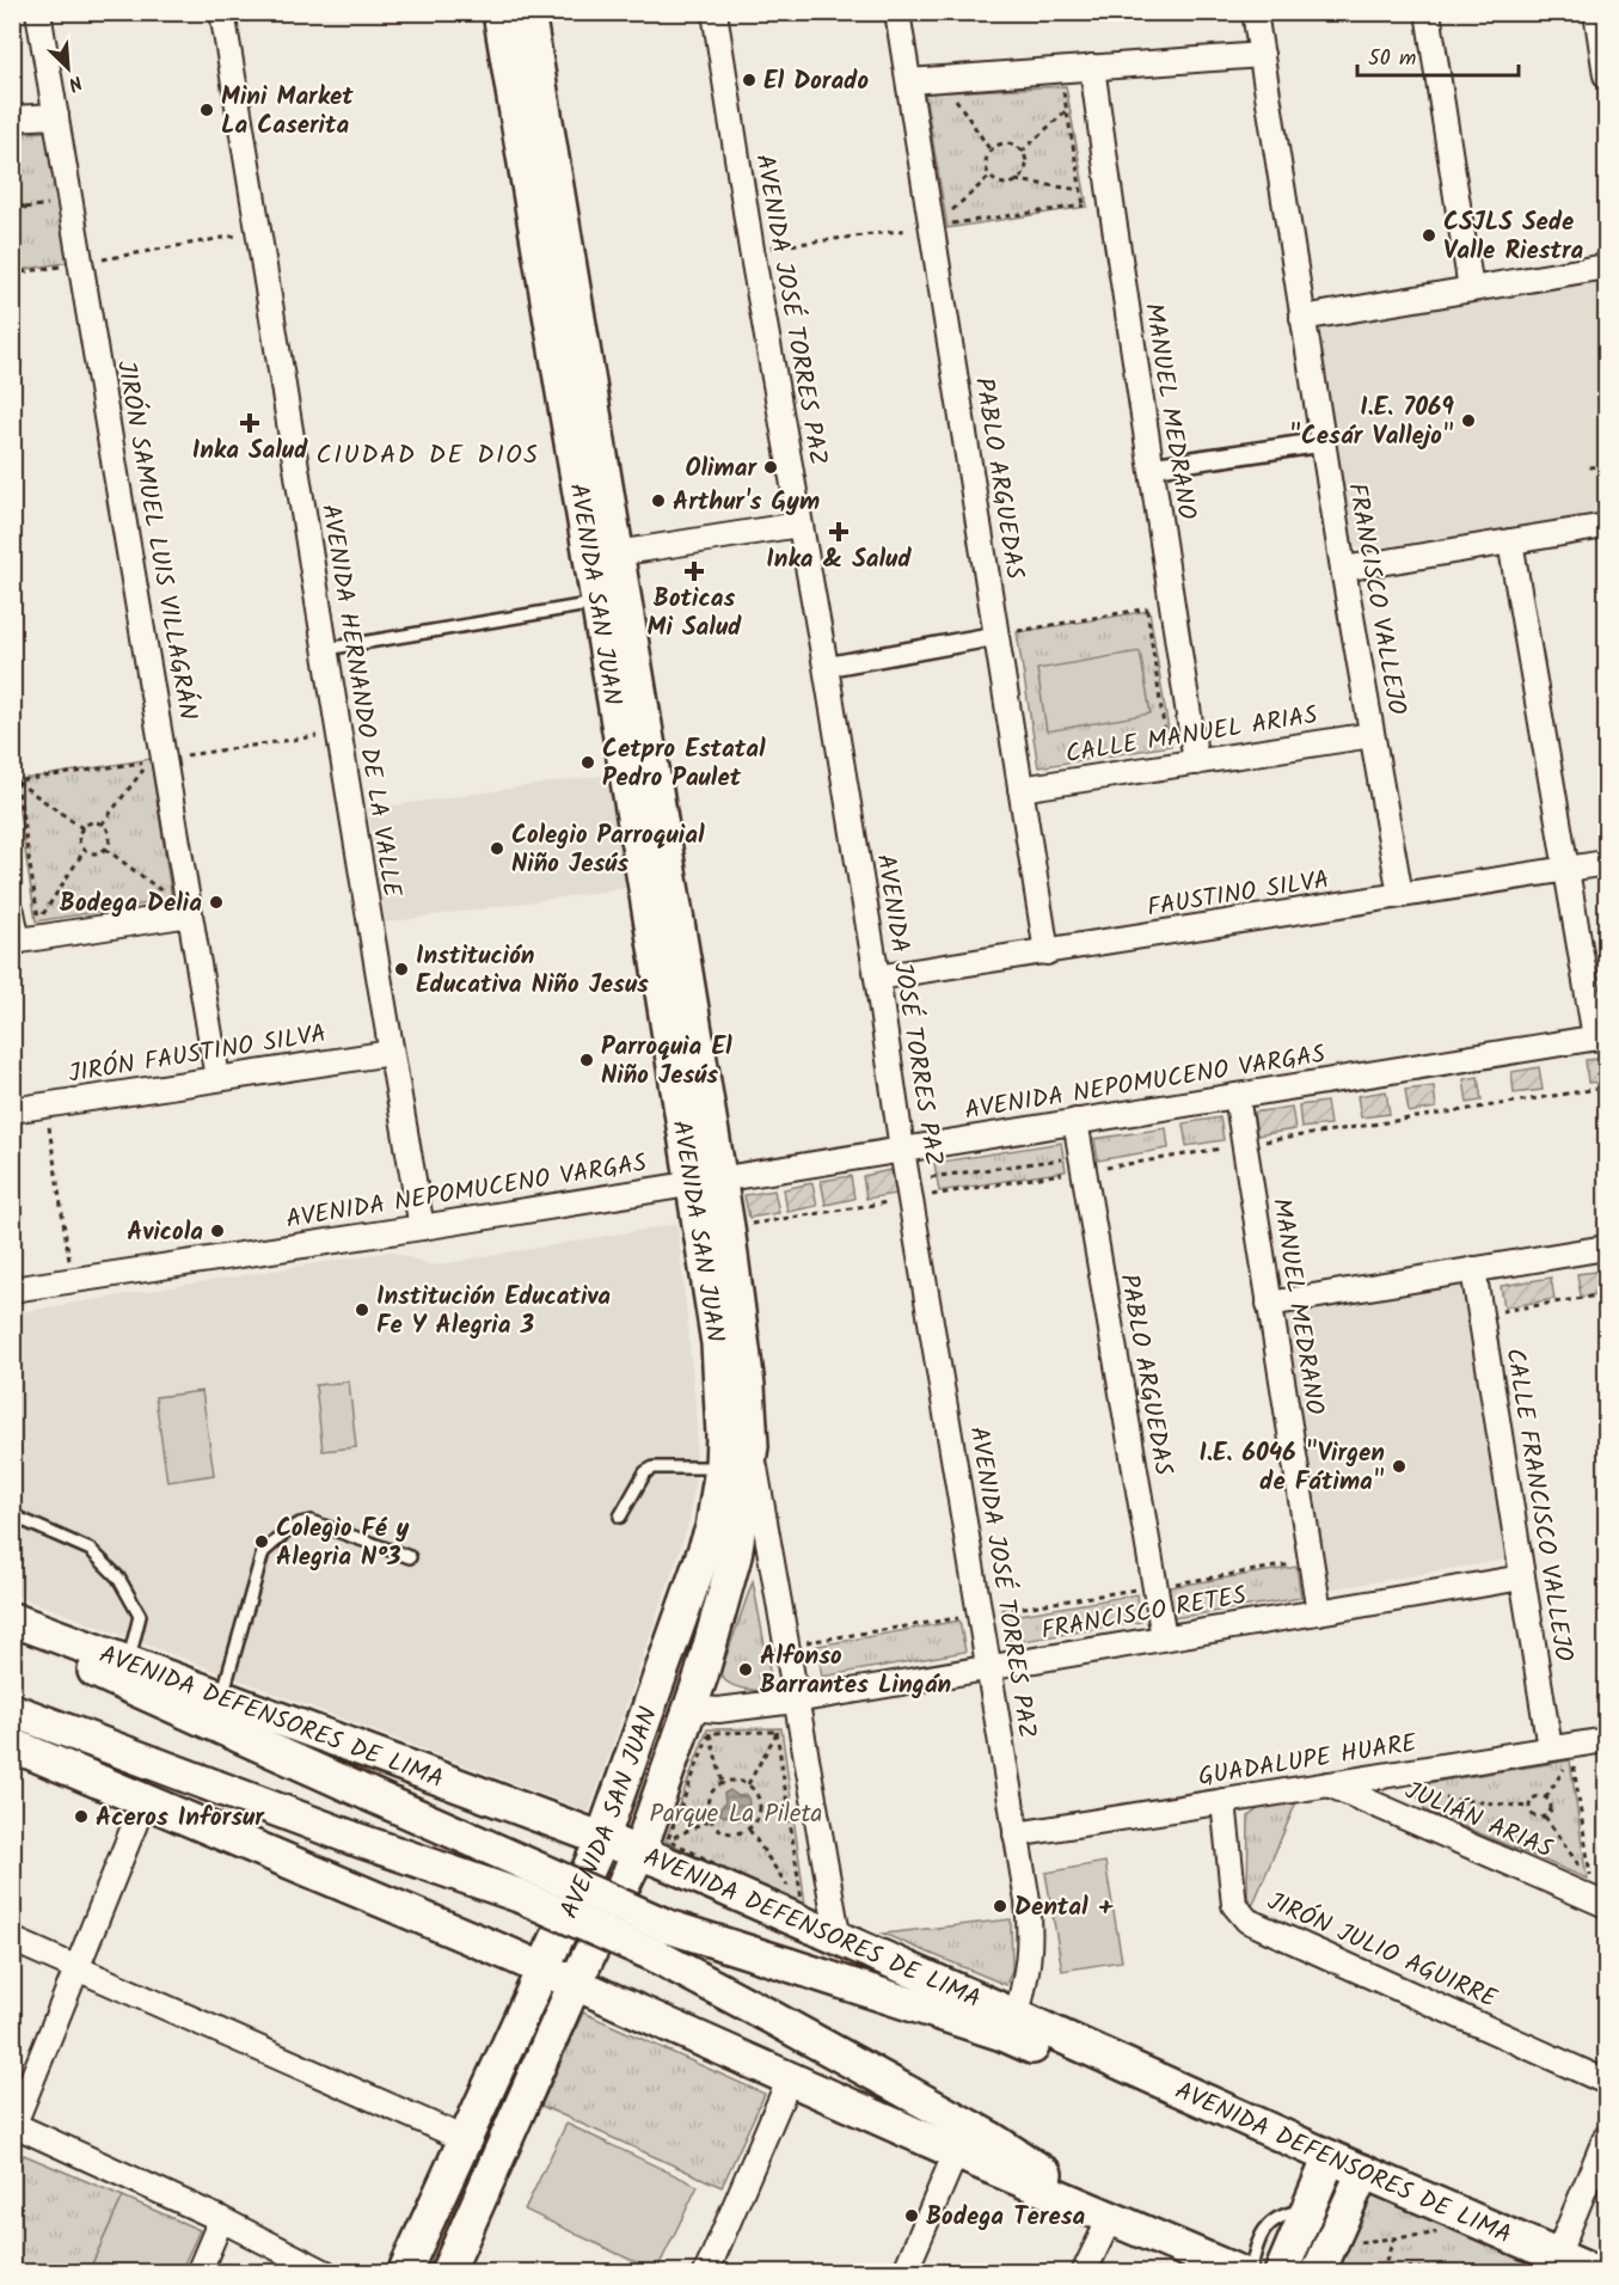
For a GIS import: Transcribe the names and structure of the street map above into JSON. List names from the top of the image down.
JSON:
{
  "streets": {
    "main road": ["AVENIDA SAN JUAN", "AVENIDA DEFENSORES DE LIMA"],
    "street": [
      "AVENIDA JOSÉ TORRES PAZ",
      "MANUEL MEDRANO",
      "PABLO ARGUEDAS",
      "JIRÓN SAMUEL LUIS VILLAGRÁN",
      "FRANCISCO VALLEJO",
      "AVENIDA HERNANDO DE LA VALLE",
      "CALLE MANUEL ARIAS",
      "FAUSTINO SILVA",
      "JIRÓN FAUSTINO SILVA",
      "AVENIDA NEPOMUCENO VARGAS",
      "CALLE FRANCISCO VALLEJO",
      "FRANCISCO RETES",
      "GUADALUPE HUARE",
      "JULIÁN ARIAS",
      "JIRÓN JULIO AGUIRRE"
    ]
  },
  "crossings": [
    ["AVENIDA JOSÉ TORRES PAZ", "FAUSTINO SILVA"],
    ["AVENIDA JOSÉ TORRES PAZ", "AVENIDA NEPOMUCENO VARGAS"],
    ["AVENIDA JOSÉ TORRES PAZ", "FRANCISCO RETES"],
    ["AVENIDA JOSÉ TORRES PAZ", "AVENIDA DEFENSORES DE LIMA"],
    ["AVENIDA JOSÉ TORRES PAZ", "GUADALUPE HUARE"],
    ["MANUEL MEDRANO", "CALLE MANUEL ARIAS"],
    ["MANUEL MEDRANO", "AVENIDA NEPOMUCENO VARGAS"],
    ["MANUEL MEDRANO", "FRANCISCO RETES"],
    ["PABLO ARGUEDAS", "CALLE MANUEL ARIAS"],
    ["PABLO ARGUEDAS", "FAUSTINO SILVA"],
    ["PABLO ARGUEDAS", "AVENIDA NEPOMUCENO VARGAS"],
    ["PABLO ARGUEDAS", "FRANCISCO RETES"],
    ["JIRÓN SAMUEL LUIS VILLAGRÁN", "JIRÓN FAUSTINO SILVA"],
    ["AVENIDA SAN JUAN", "AVENIDA NEPOMUCENO VARGAS"],
    ["AVENIDA SAN JUAN", "FRANCISCO RETES"],
    ["AVENIDA SAN JUAN", "AVENIDA DEFENSORES DE LIMA"],
    ["FRANCISCO VALLEJO", "CALLE MANUEL ARIAS"],
    ["FRANCISCO VALLEJO", "FAUSTINO SILVA"],
    ["AVENIDA HERNANDO DE LA VALLE", "JIRÓN FAUSTINO SILVA"],
    ["AVENIDA HERNANDO DE LA VALLE", "AVENIDA NEPOMUCENO VARGAS"],
    ["CALLE FRANCISCO VALLEJO", "FRANCISCO RETES"],
    ["CALLE FRANCISCO VALLEJO", "GUADALUPE HUARE"],
    ["GUADALUPE HUARE", "JULIÁN ARIAS"],
    ["GUADALUPE HUARE", "JIRÓN JULIO AGUIRRE"]
  ],
  "districts": ["CIUDAD DE DIOS"],
  "parks": ["Parque La Pileta"],
  "places": {
    "other": [
      "El Dorado",
      "Mini Market La Caserita",
      "CSJLS Sede Valle Riestra",
      "I.E. 7069 \"Cesár Vallejo\"",
      "Olimar",
      "Arthur's Gym",
      "Cetpro Estatal Pedro Paulet",
      "Colegio Parroquial Niño Jesús",
      "Bodega Delia",
      "Institución Educativa Niño Jesus",
      "Parroquia El Niño Jesús",
      "Avicola",
      "Institución Educativa Fe Y Alegria 3",
      "I.E. 6046 \"Virgen de Fátima\"",
      "Colegio Fé y Alegria N°3",
      "Alfonso Barrantes Lingán",
      "Aceros Inforsur",
      "Dental +",
      "Bodega Teresa"
    ],
    "health": ["Inka Salud", "Inka & Salud", "Boticas Mi Salud"]
  },
  "scale_bar": "50 m",
  "north": "bottom right"
}
